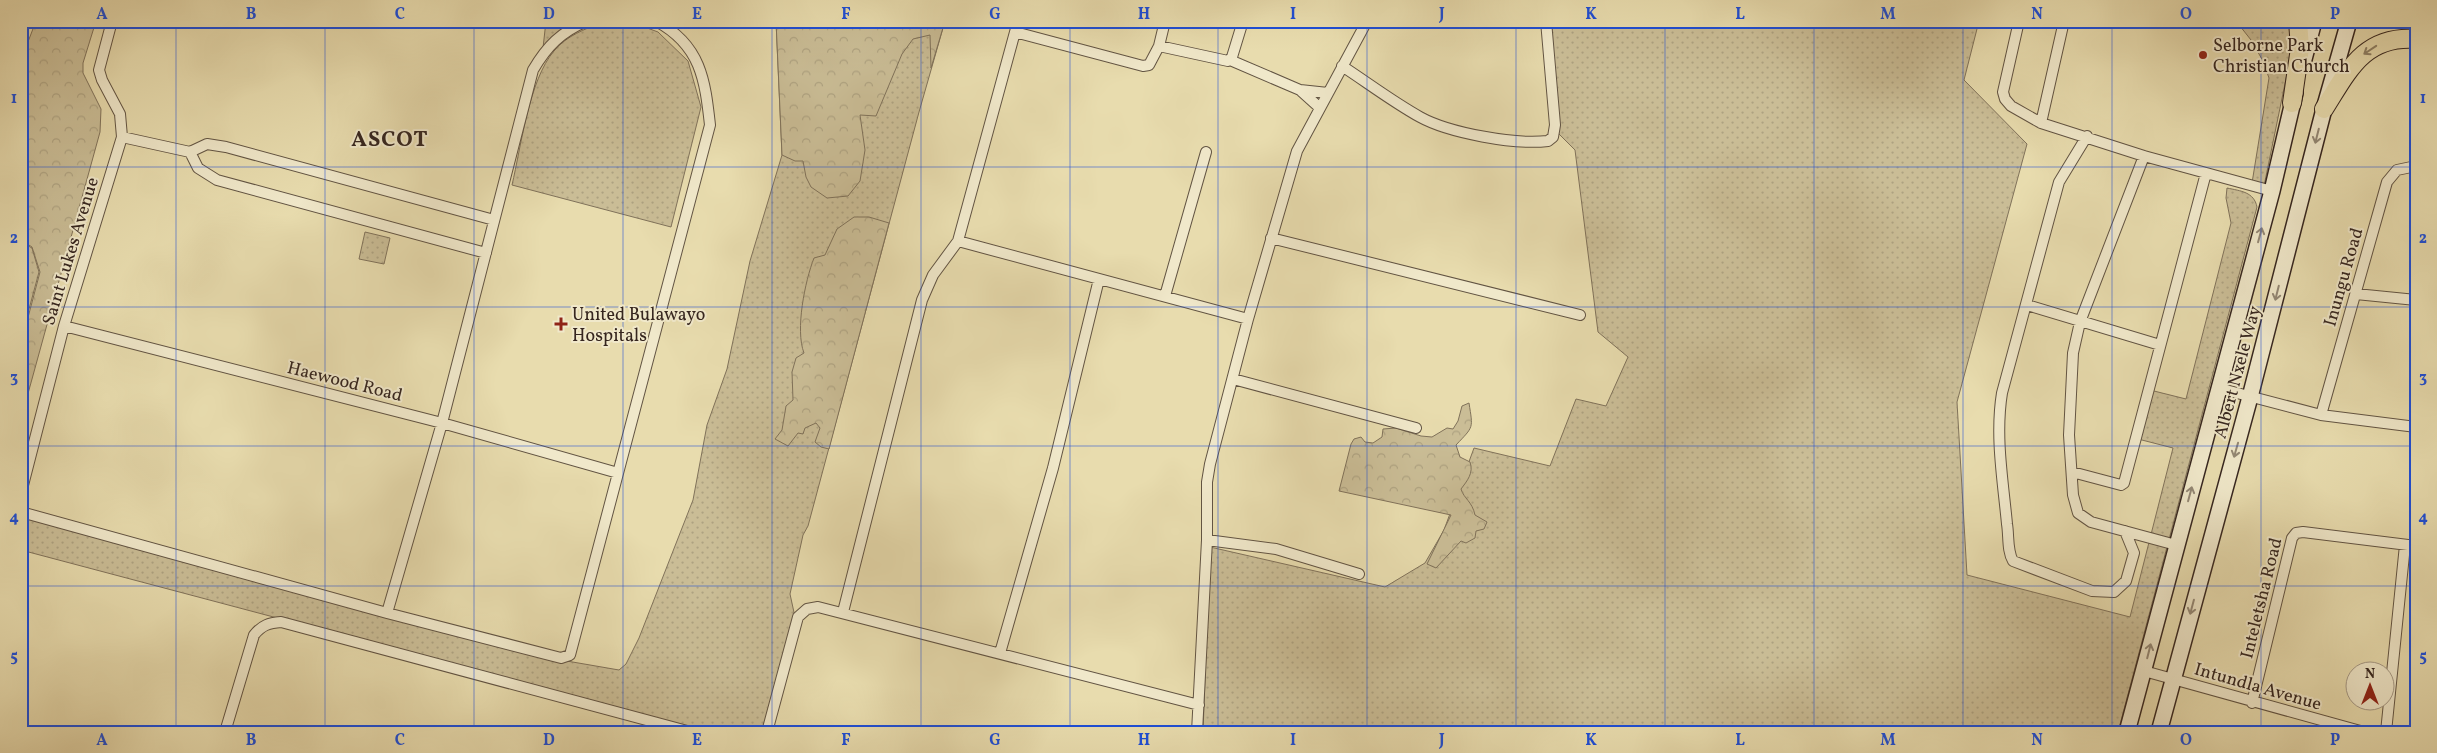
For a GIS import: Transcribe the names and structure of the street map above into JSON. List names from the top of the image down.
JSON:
{
  "streets": {
    "main road": ["Albert Nxele Way"],
    "street": [
      "Saint Lukes Avenue",
      "Inungu Road",
      "Haewood Road",
      "Inteletsha Road",
      "Intundla Avenue"
    ]
  },
  "crossings": [
    ["Saint Lukes Avenue", "Haewood Road"],
    ["Albert Nxele Way", "Intundla Avenue"],
    ["Inteletsha Road", "Intundla Avenue"]
  ],
  "districts": ["ASCOT"],
  "places": {
    "other": ["Selborne Park Christian Church"],
    "health": ["United Bulawayo Hospitals"]
  },
  "north": "top",
  "grid": {
    "columns": [
      "A",
      "B",
      "C",
      "D",
      "E",
      "F",
      "G",
      "H",
      "I",
      "J",
      "K",
      "L",
      "M",
      "N",
      "O",
      "P"
    ],
    "rows": [
      "1",
      "2",
      "3",
      "4",
      "5"
    ]
  }
}
